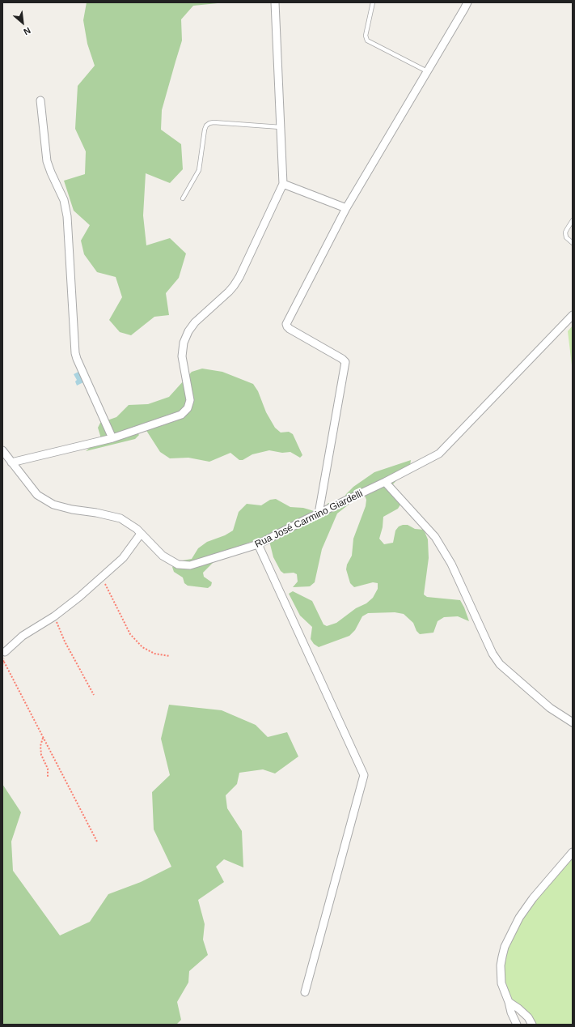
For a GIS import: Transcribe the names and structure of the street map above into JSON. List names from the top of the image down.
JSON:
{
  "streets": {
    "street": ["Rua José Carmino Giardelli"]
  },
  "north": "bottom right"
}
